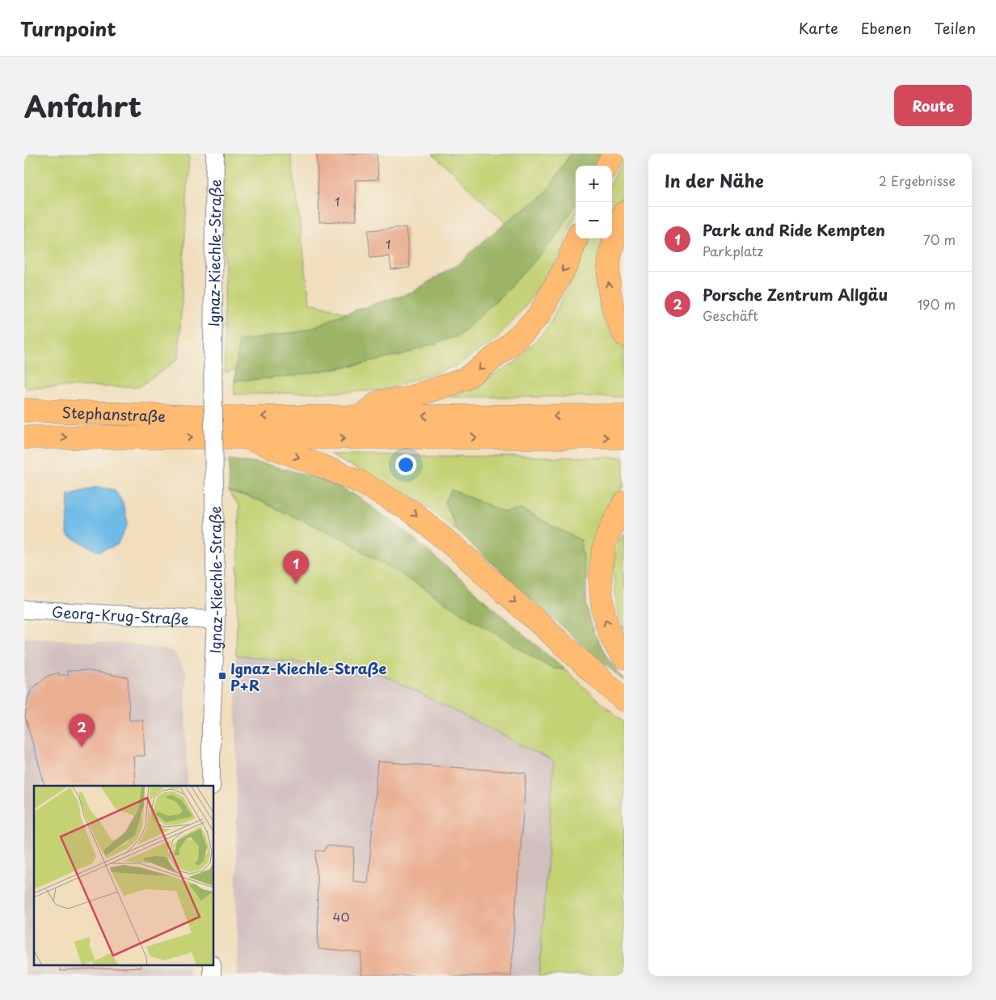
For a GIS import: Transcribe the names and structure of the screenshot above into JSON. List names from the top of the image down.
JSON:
{
  "streets": {
    "main road": ["Stephanstraße"],
    "street": ["Ignaz-Kiechle-Straße", "Georg-Krug-Straße"]
  },
  "crossings": [
    ["Ignaz-Kiechle-Straße", "Georg-Krug-Straße"]
  ],
  "places": {
    "transit": ["Ignaz-Kiechle-Straße P+R"]
  },
  "house_numbers": ["1", "1", "40"],
  "page": {
    "header": "Turnpoint",
    "nav": ["Karte", "Ebenen", "Teilen"],
    "title": "Anfahrt",
    "buttons": "Route",
    "heading": ["In der Nähe", "2 Ergebnisse"],
    "map_buttons": ["+", "−"],
    "list": [
      {
        "mark": "1",
        "name": "Park and Ride Kempten",
        "note": "Parkplatz",
        "value": "70 m"
      },
      {
        "mark": "2",
        "name": "Porsche Zentrum Allgäu",
        "note": "Geschäft",
        "value": "190 m"
      }
    ],
    "pins": ["1", "2"]
  }
}
